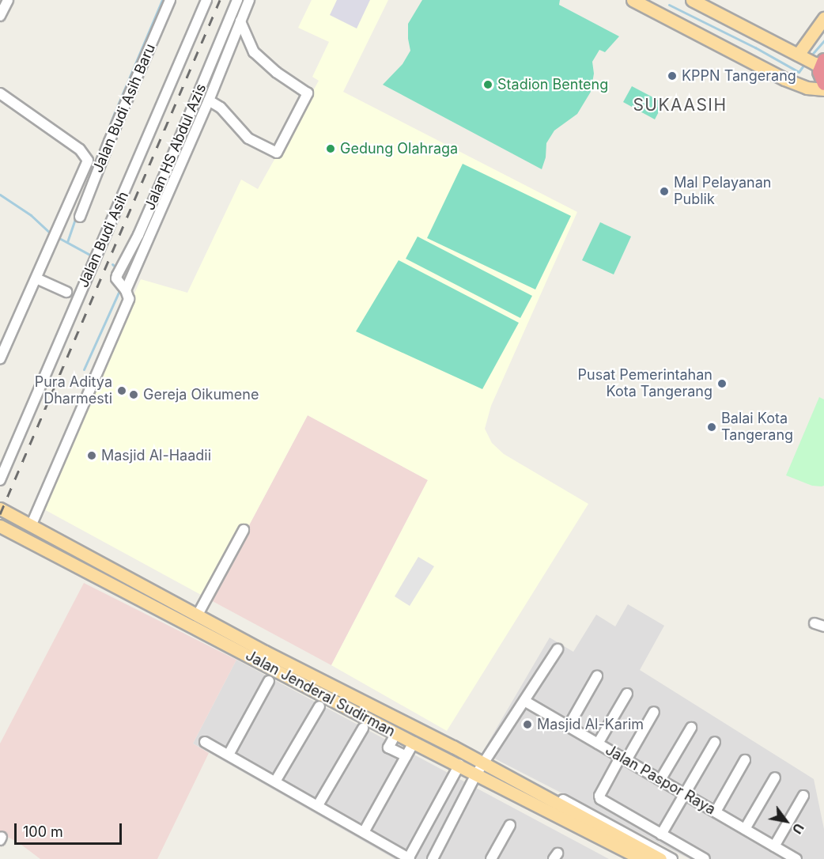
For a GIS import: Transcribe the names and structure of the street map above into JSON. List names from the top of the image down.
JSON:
{
  "streets": {
    "main road": ["Jalan Jenderal Sudirman"],
    "street": [
      "Jalan Budi Asih Baru",
      "Jalan HS Abdul Azis",
      "Jalan Budi Asih",
      "Jalan Paspor Raya"
    ]
  },
  "districts": ["SUKAASIH"],
  "places": [
    "KPPN Tangerang",
    "Stadion Benteng",
    "Gedung Olahraga",
    "Mal Pelayanan Publik",
    "Pusat Pemerintahan Kota Tangerang",
    "Pura Aditya Dharmesti",
    "Gereja Oikumene",
    "Balai Kota Tangerang",
    "Masjid Al-Haadii",
    "Masjid Al-Karim"
  ],
  "scale_bar": "100 m",
  "north": "bottom right"
}
